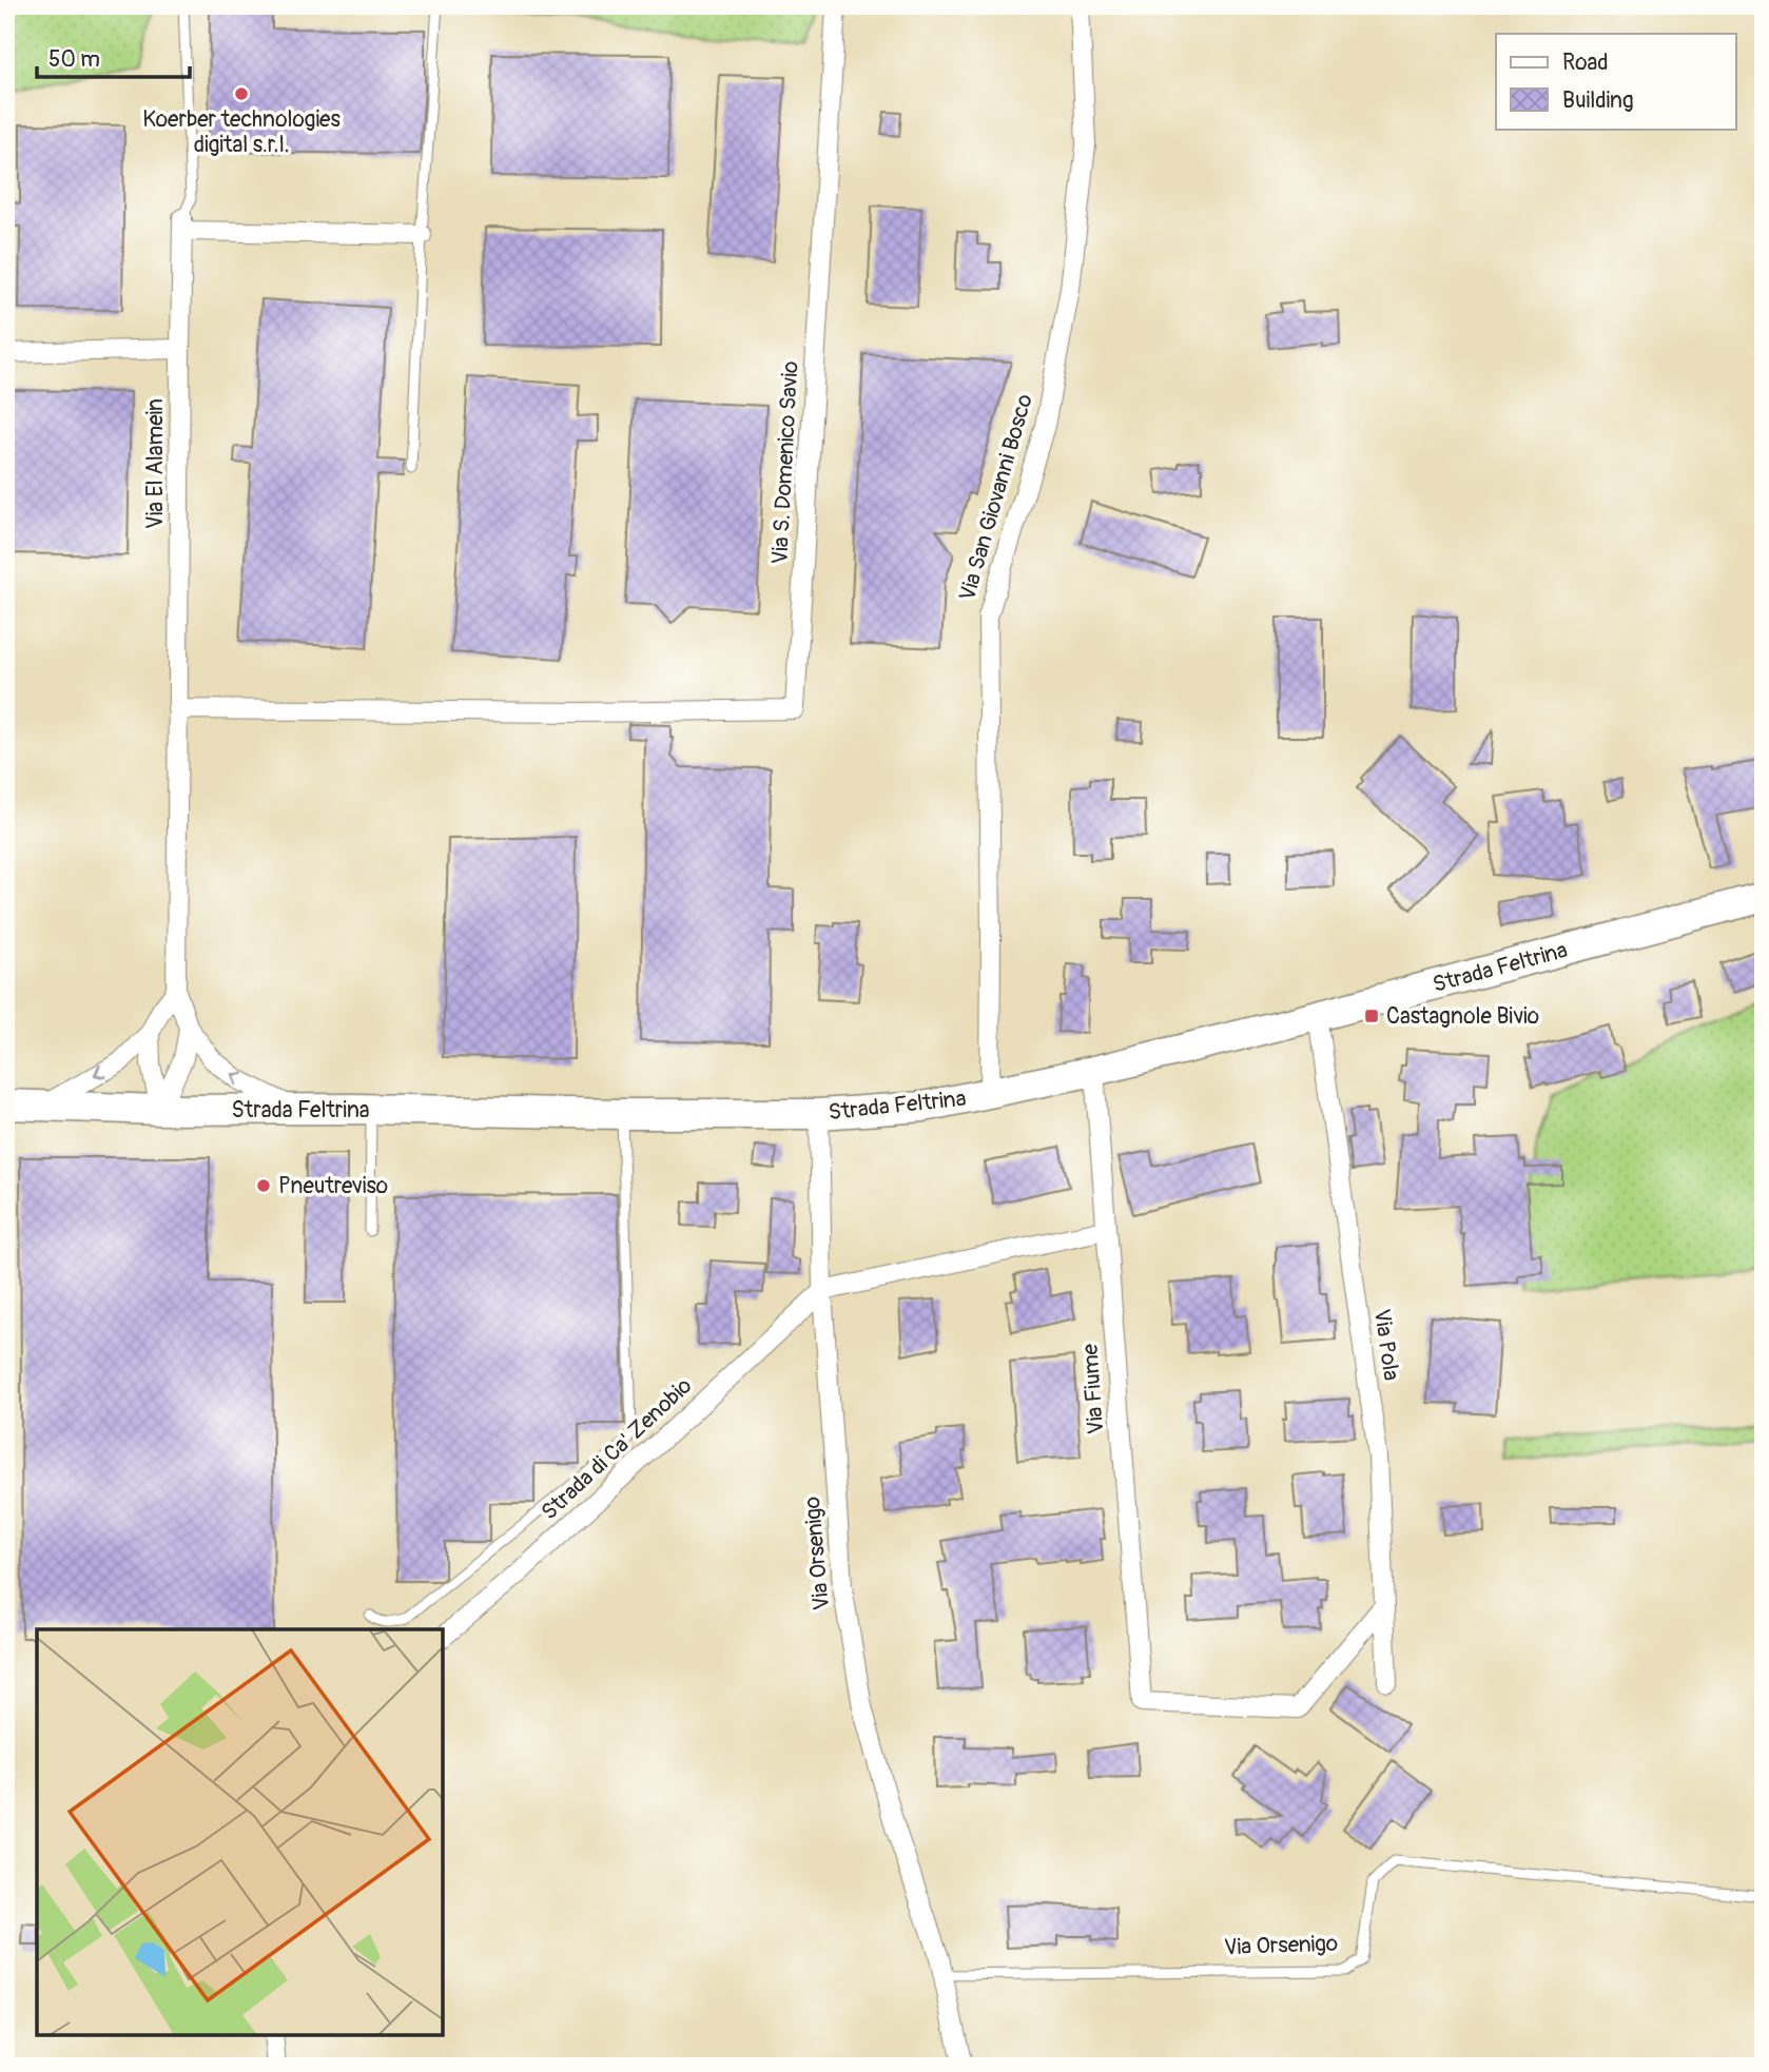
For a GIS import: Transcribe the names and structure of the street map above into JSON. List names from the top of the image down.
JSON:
{
  "streets": {
    "main road": ["Strada Feltrina"],
    "street": [
      "Via S. Domenico Savio",
      "Via El Alamein",
      "Via San Giovanni Bosco",
      "Via Pola",
      "Via Fiume",
      "Strada di Ca' Zenobio",
      "Via Orsenigo"
    ]
  },
  "crossings": [
    ["Via S. Domenico Savio", "Via El Alamein"],
    ["Via El Alamein", "Strada Feltrina"],
    ["Via San Giovanni Bosco", "Strada Feltrina"],
    ["Strada Feltrina", "Via Pola"],
    ["Strada Feltrina", "Via Fiume"],
    ["Strada Feltrina", "Via Orsenigo"],
    ["Via Pola", "Via Fiume"],
    ["Strada di Ca' Zenobio", "Via Orsenigo"]
  ],
  "places": {
    "other": ["Koerber technologies digital s.r.l.", "Pneutreviso"],
    "transit": ["Castagnole Bivio"]
  },
  "legend": ["Road", "Building"],
  "scale_bar": "50 m"
}
